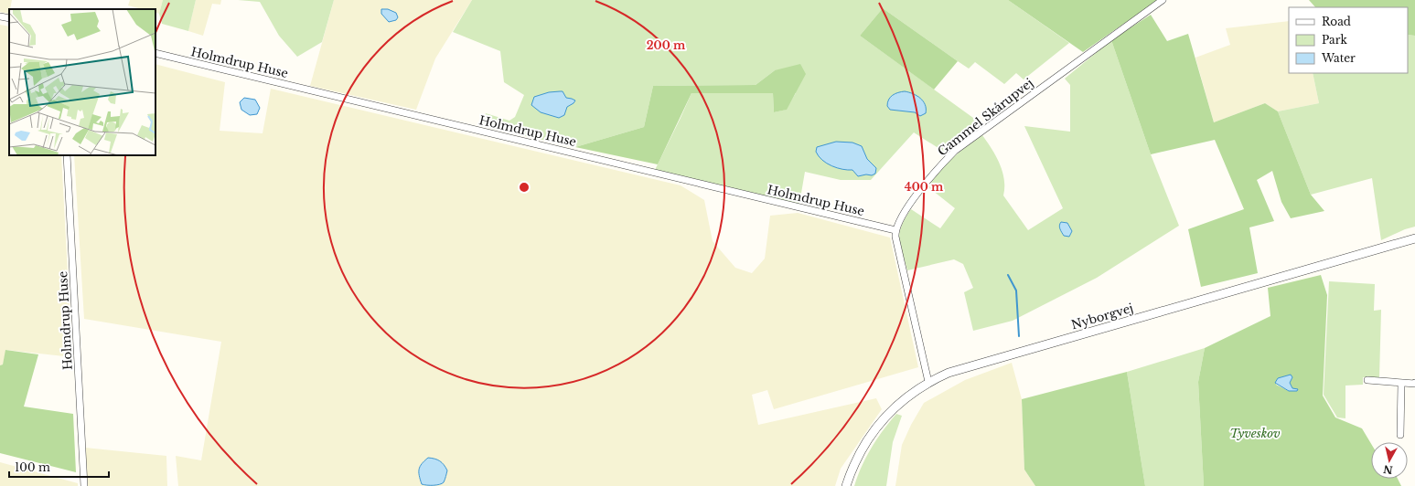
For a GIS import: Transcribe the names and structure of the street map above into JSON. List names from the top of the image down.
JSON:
{
  "streets": {
    "street": ["Holmdrup Huse", "Gammel Skårupvej", "Nyborgvej"]
  },
  "crossings": [
    ["Holmdrup Huse", "Gammel Skårupvej"]
  ],
  "parks": ["Tyveskov"],
  "legend": ["Road", "Park", "Water"],
  "scale_bar": "100 m",
  "north": "bottom",
  "rings": ["200 m", "400 m"]
}
